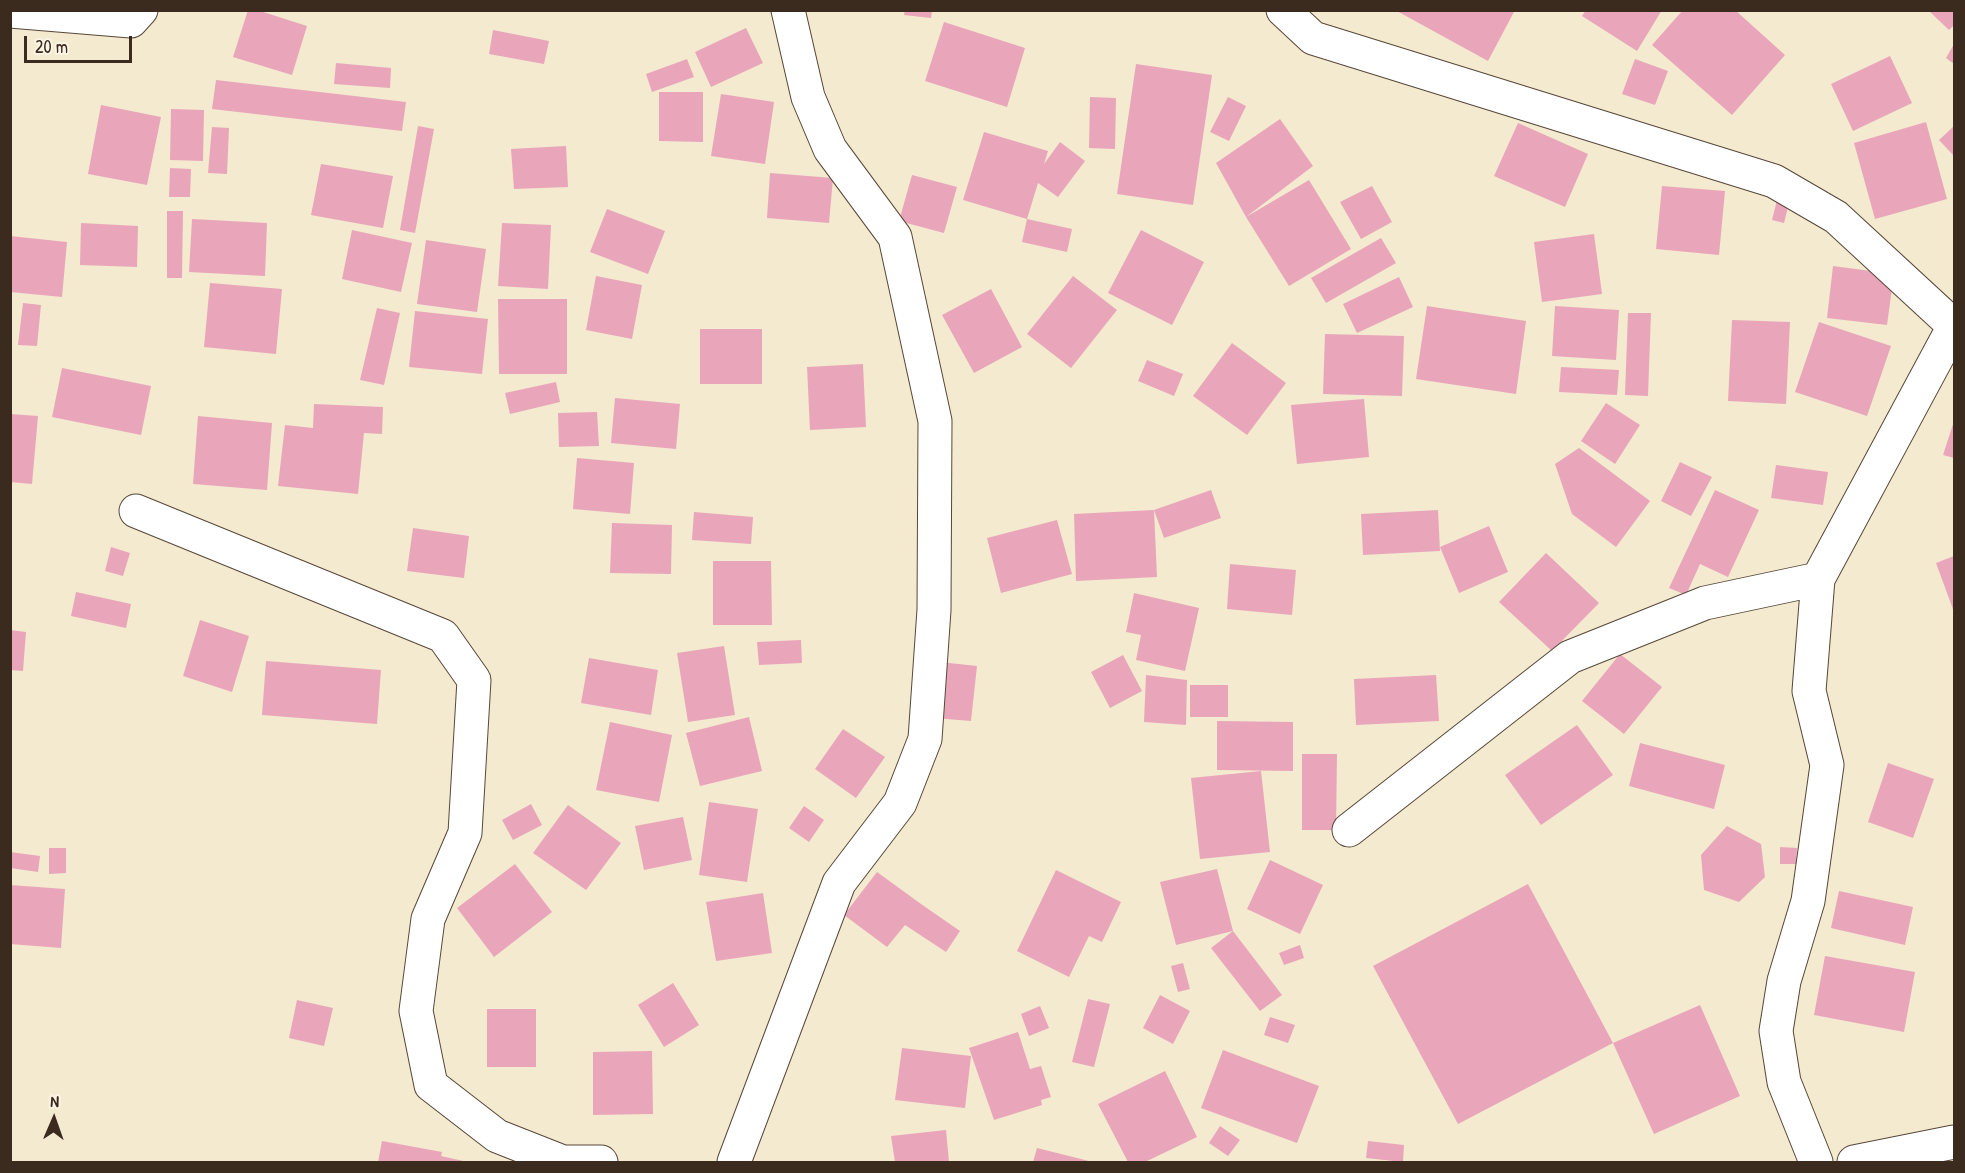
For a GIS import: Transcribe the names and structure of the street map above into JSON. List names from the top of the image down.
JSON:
{
  "scale_bar": "20 m",
  "north": "top"
}
